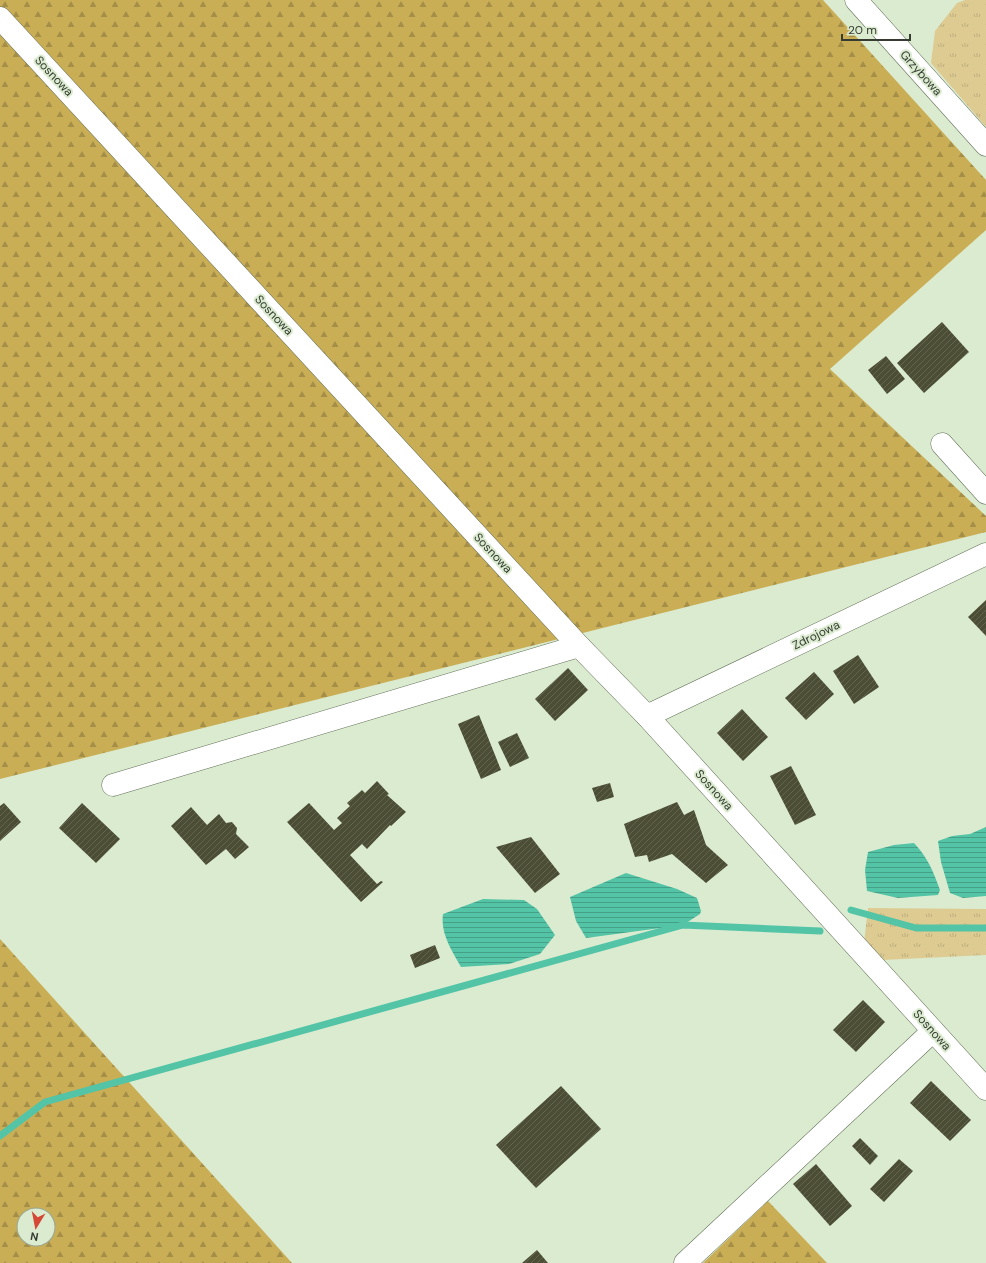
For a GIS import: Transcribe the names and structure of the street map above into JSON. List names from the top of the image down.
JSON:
{
  "streets": {
    "street": ["Grzybowa", "Sosnowa", "Zdrojowa"]
  },
  "crossings": [
    ["Sosnowa", "Zdrojowa"]
  ],
  "scale_bar": "20 m",
  "north": "bottom"
}
